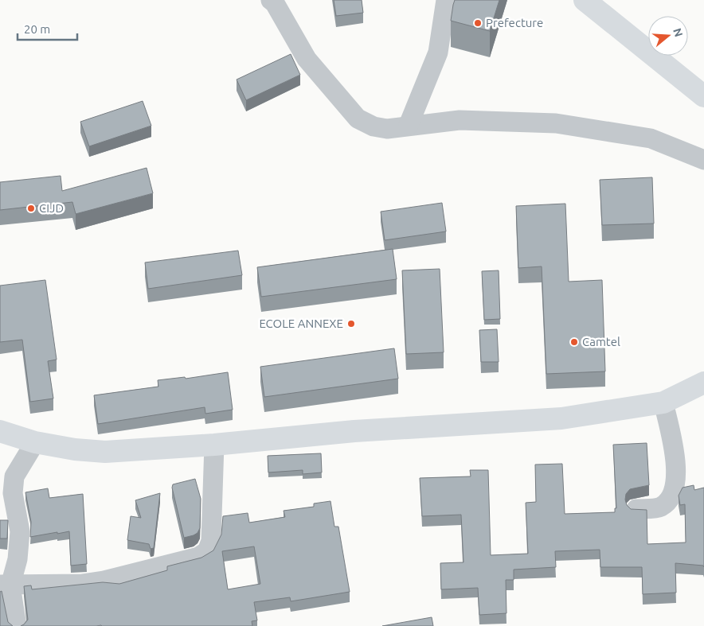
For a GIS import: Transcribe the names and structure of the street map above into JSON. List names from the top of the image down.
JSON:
{
  "places": [
    "Prefecture",
    "CIJD",
    "ECOLE ANNEXE",
    "Camtel"
  ],
  "scale_bar": "20 m",
  "north": "right"
}
